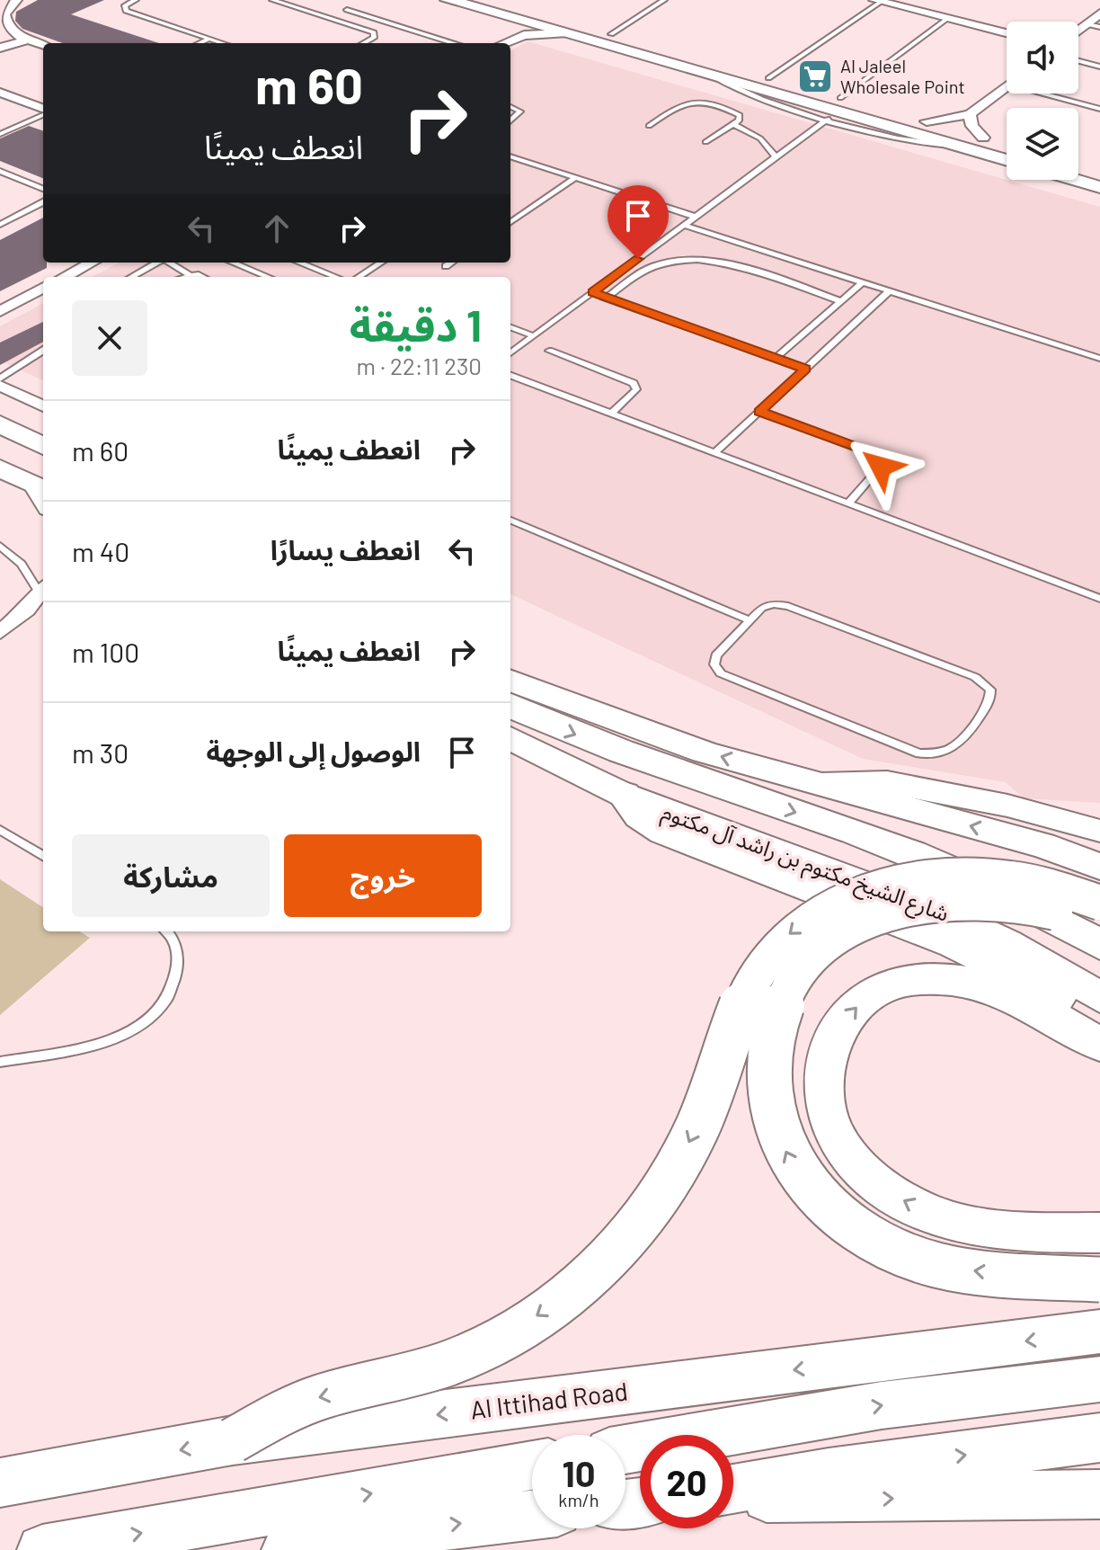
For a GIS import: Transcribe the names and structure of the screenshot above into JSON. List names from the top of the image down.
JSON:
{
  "streets": {
    "highway": ["Al Ittihad Road"],
    "main road": ["شارع الشيخ مكتوم بن راشد آل مكتوم"]
  },
  "places": {
    "supermarket": ["Al Jaleel Wholesale Point"]
  },
  "page": {
    "turn": ["60 m", "انعطف يمينًا"],
    "heading": ["1 دقيقة", "230 m · 22:11"],
    "list": [
      {
        "name": "انعطف يمينًا",
        "value": "60 m"
      },
      {
        "name": "انعطف يسارًا",
        "value": "40 m"
      },
      {
        "name": "انعطف يمينًا",
        "value": "100 m"
      },
      {
        "name": "الوصول إلى الوجهة",
        "value": "30 m"
      }
    ],
    "buttons": ["خروج", "مشاركة"],
    "speed": "10 km/h",
    "limit": "20"
  }
}
